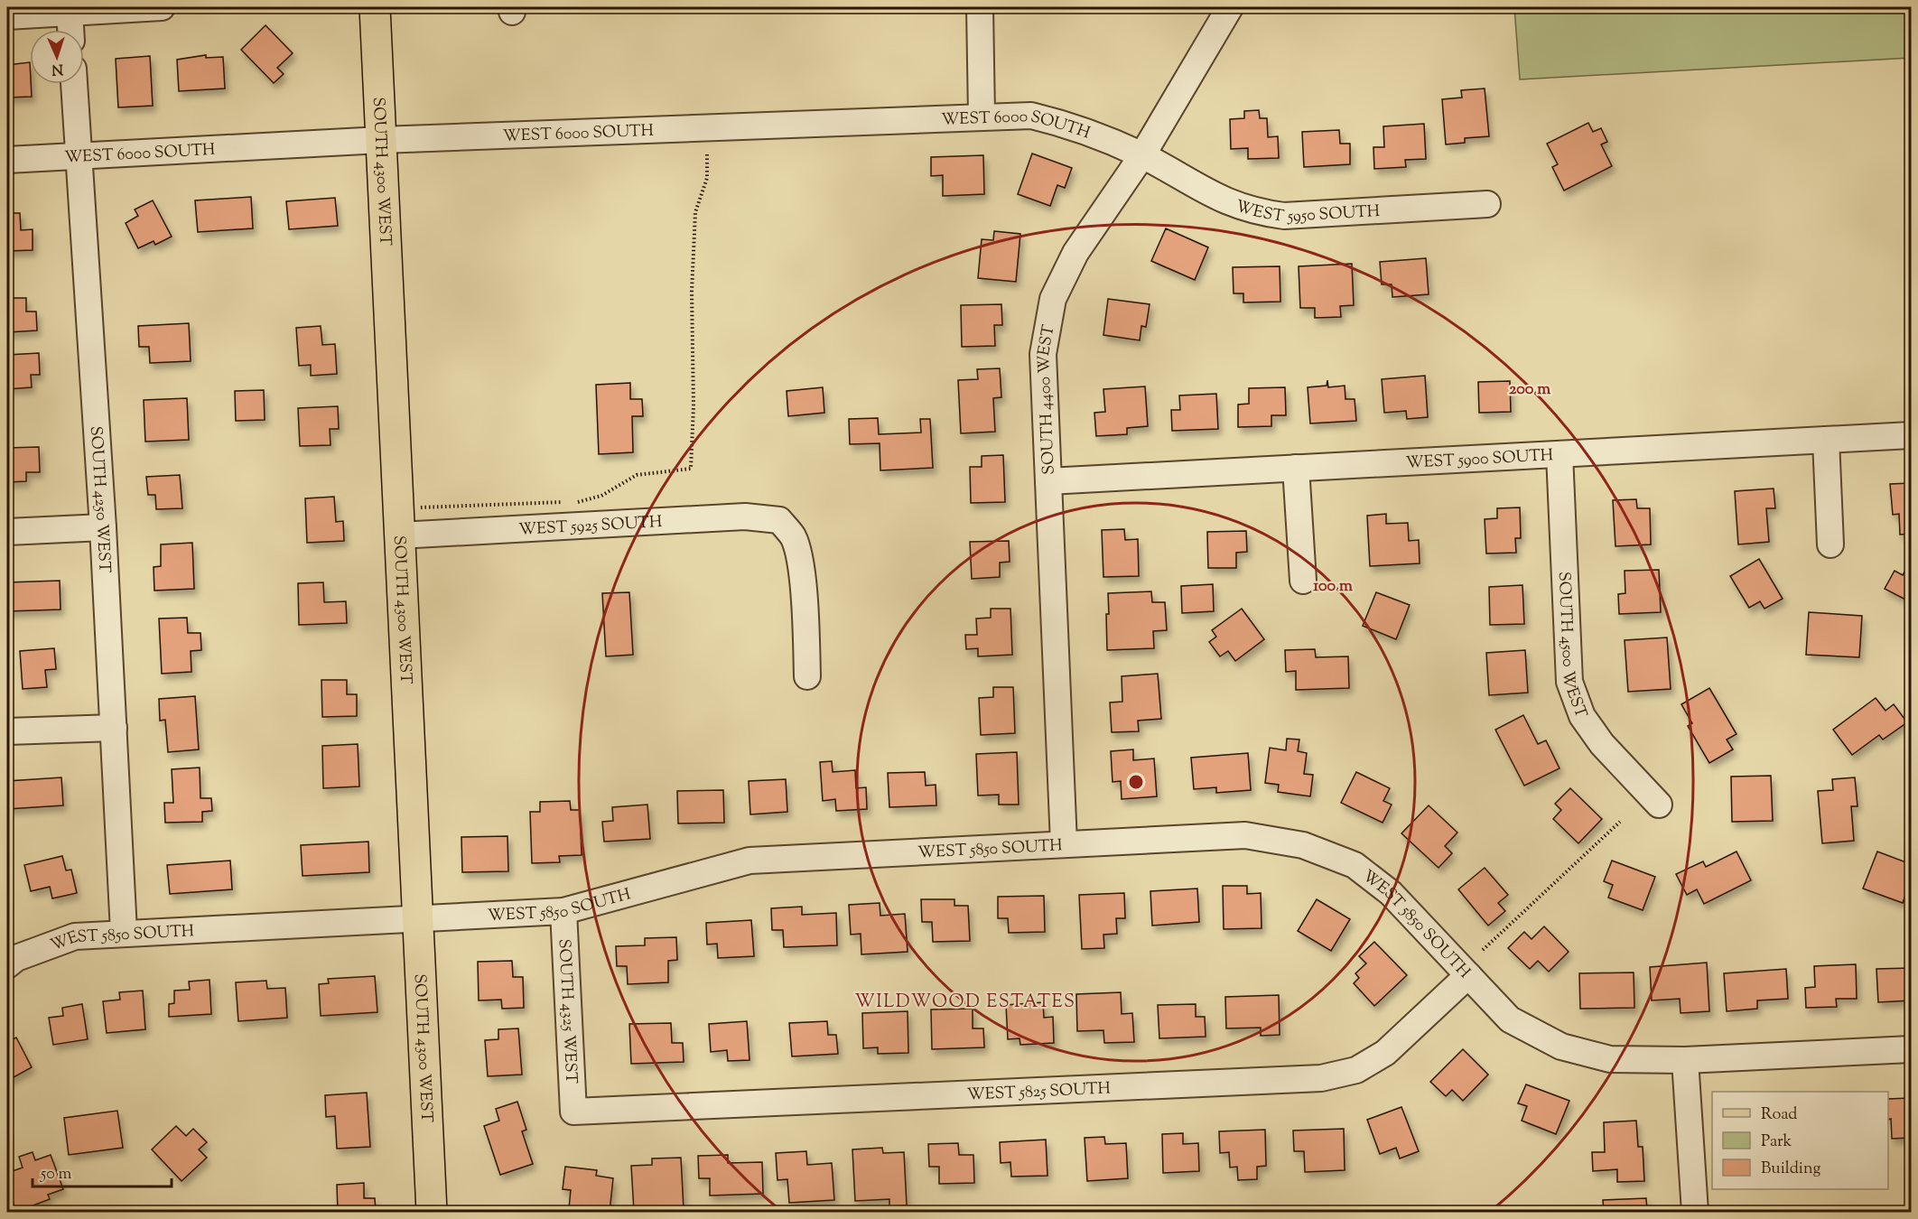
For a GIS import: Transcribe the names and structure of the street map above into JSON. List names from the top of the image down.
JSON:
{
  "streets": {
    "main road": ["SOUTH 4300 WEST"],
    "street": [
      "WEST 6000 SOUTH",
      "WEST 5950 SOUTH",
      "SOUTH 4400 WEST",
      "WEST 5900 SOUTH",
      "SOUTH 4250 WEST",
      "WEST 5925 SOUTH",
      "SOUTH 4500 WEST",
      "WEST 5850 SOUTH",
      "SOUTH 4325 WEST",
      "WEST 5825 SOUTH"
    ]
  },
  "crossings": [
    ["WEST 6000 SOUTH", "SOUTH 4300 WEST"],
    ["WEST 6000 SOUTH", "WEST 5950 SOUTH"],
    ["WEST 6000 SOUTH", "SOUTH 4400 WEST"],
    ["WEST 6000 SOUTH", "SOUTH 4250 WEST"],
    ["SOUTH 4300 WEST", "WEST 5925 SOUTH"],
    ["SOUTH 4300 WEST", "WEST 5850 SOUTH"],
    ["WEST 5950 SOUTH", "SOUTH 4400 WEST"],
    ["SOUTH 4400 WEST", "WEST 5900 SOUTH"],
    ["SOUTH 4400 WEST", "WEST 5850 SOUTH"],
    ["WEST 5900 SOUTH", "SOUTH 4500 WEST"],
    ["SOUTH 4250 WEST", "WEST 5850 SOUTH"],
    ["WEST 5850 SOUTH", "SOUTH 4325 WEST"],
    ["WEST 5850 SOUTH", "WEST 5825 SOUTH"],
    ["SOUTH 4325 WEST", "WEST 5825 SOUTH"]
  ],
  "districts": ["WILDWOOD ESTATES"],
  "legend": ["Road", "Park", "Building"],
  "scale_bar": "50 m",
  "north": "bottom",
  "rings": ["200 m", "100 m"]
}
